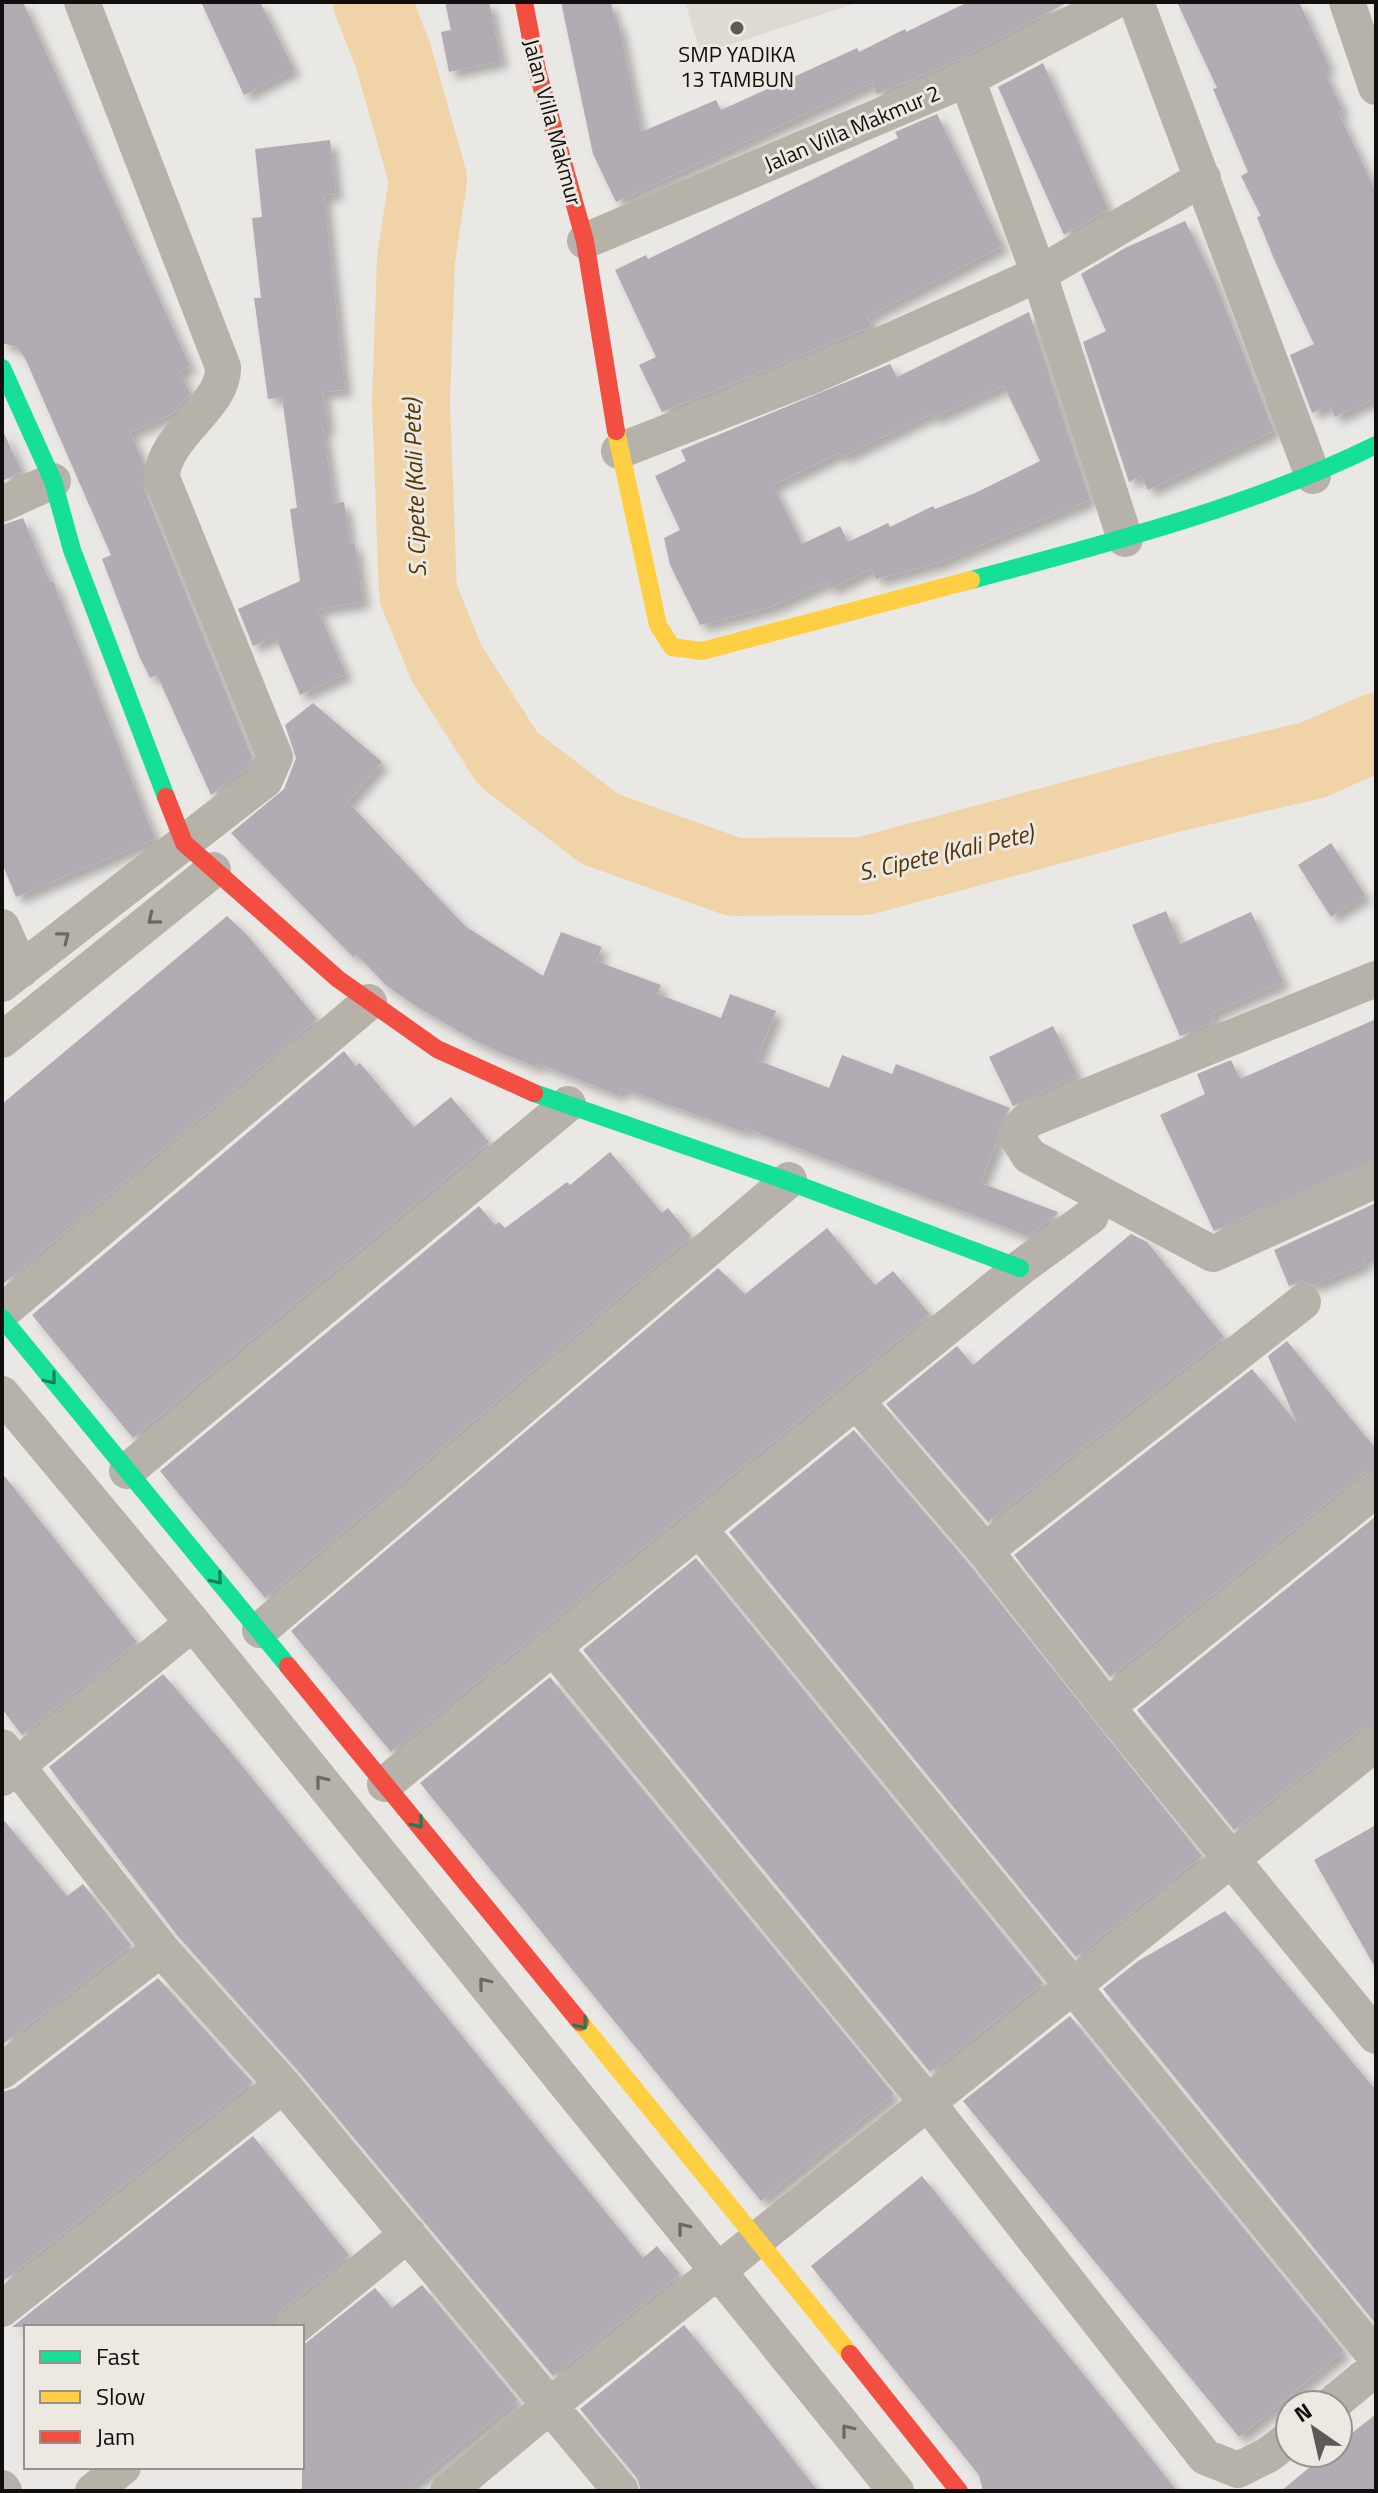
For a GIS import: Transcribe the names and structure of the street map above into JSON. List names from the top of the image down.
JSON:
{
  "streets": {
    "street": ["Jalan Villa Makmur", "Jalan Villa Makmur 2"]
  },
  "crossings": [
    ["Jalan Villa Makmur", "Jalan Villa Makmur 2"]
  ],
  "water": ["S. Cipete (Kali Pete)"],
  "places": ["SMP YADIKA 13 TAMBUN"],
  "legend": ["Fast", "Slow", "Jam"],
  "north": "top left"
}
